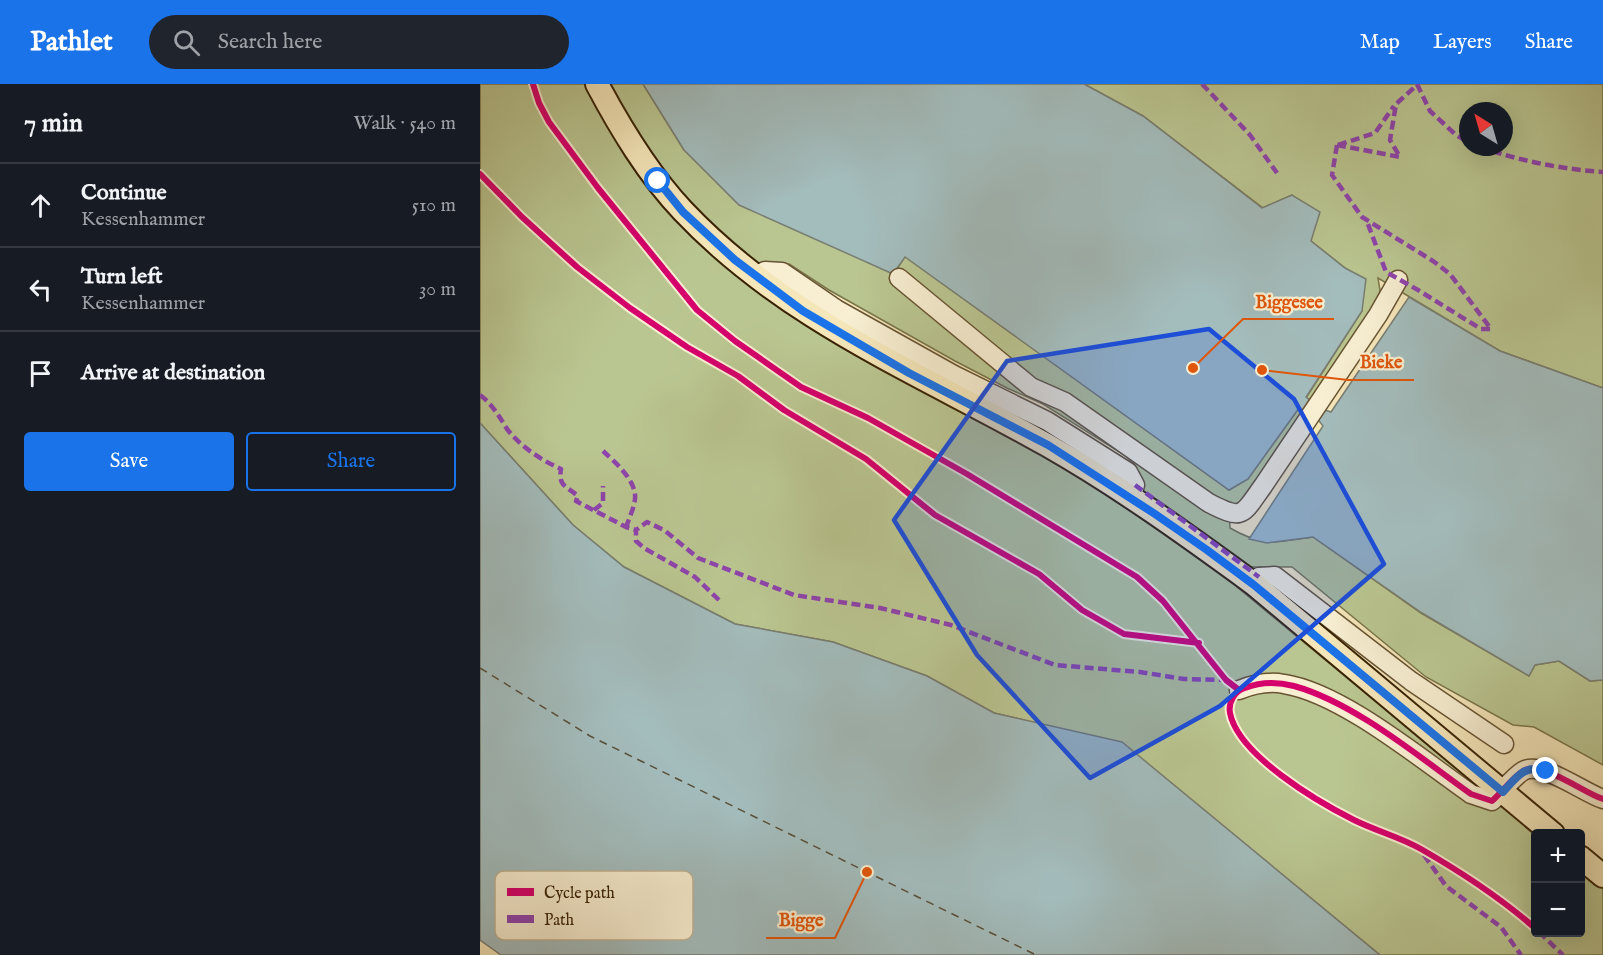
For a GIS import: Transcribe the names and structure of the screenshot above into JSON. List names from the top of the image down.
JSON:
{
  "places": ["Biggesee", "Bieke", "Bigge"],
  "legend": ["Cycle path", "Path"],
  "north": "top left",
  "page": {
    "header": "Pathlet",
    "search": "Search here",
    "nav": ["Map", "Layers", "Share"],
    "heading": ["7 min", "Walk · 540 m"],
    "list": [
      ["Continue", "Kessenhammer", "510 m"],
      ["Turn left", "Kessenhammer", "30 m"],
      "Arrive at destination"
    ],
    "buttons": ["Save", "Share"],
    "map_buttons": ["+", "−"]
  }
}
